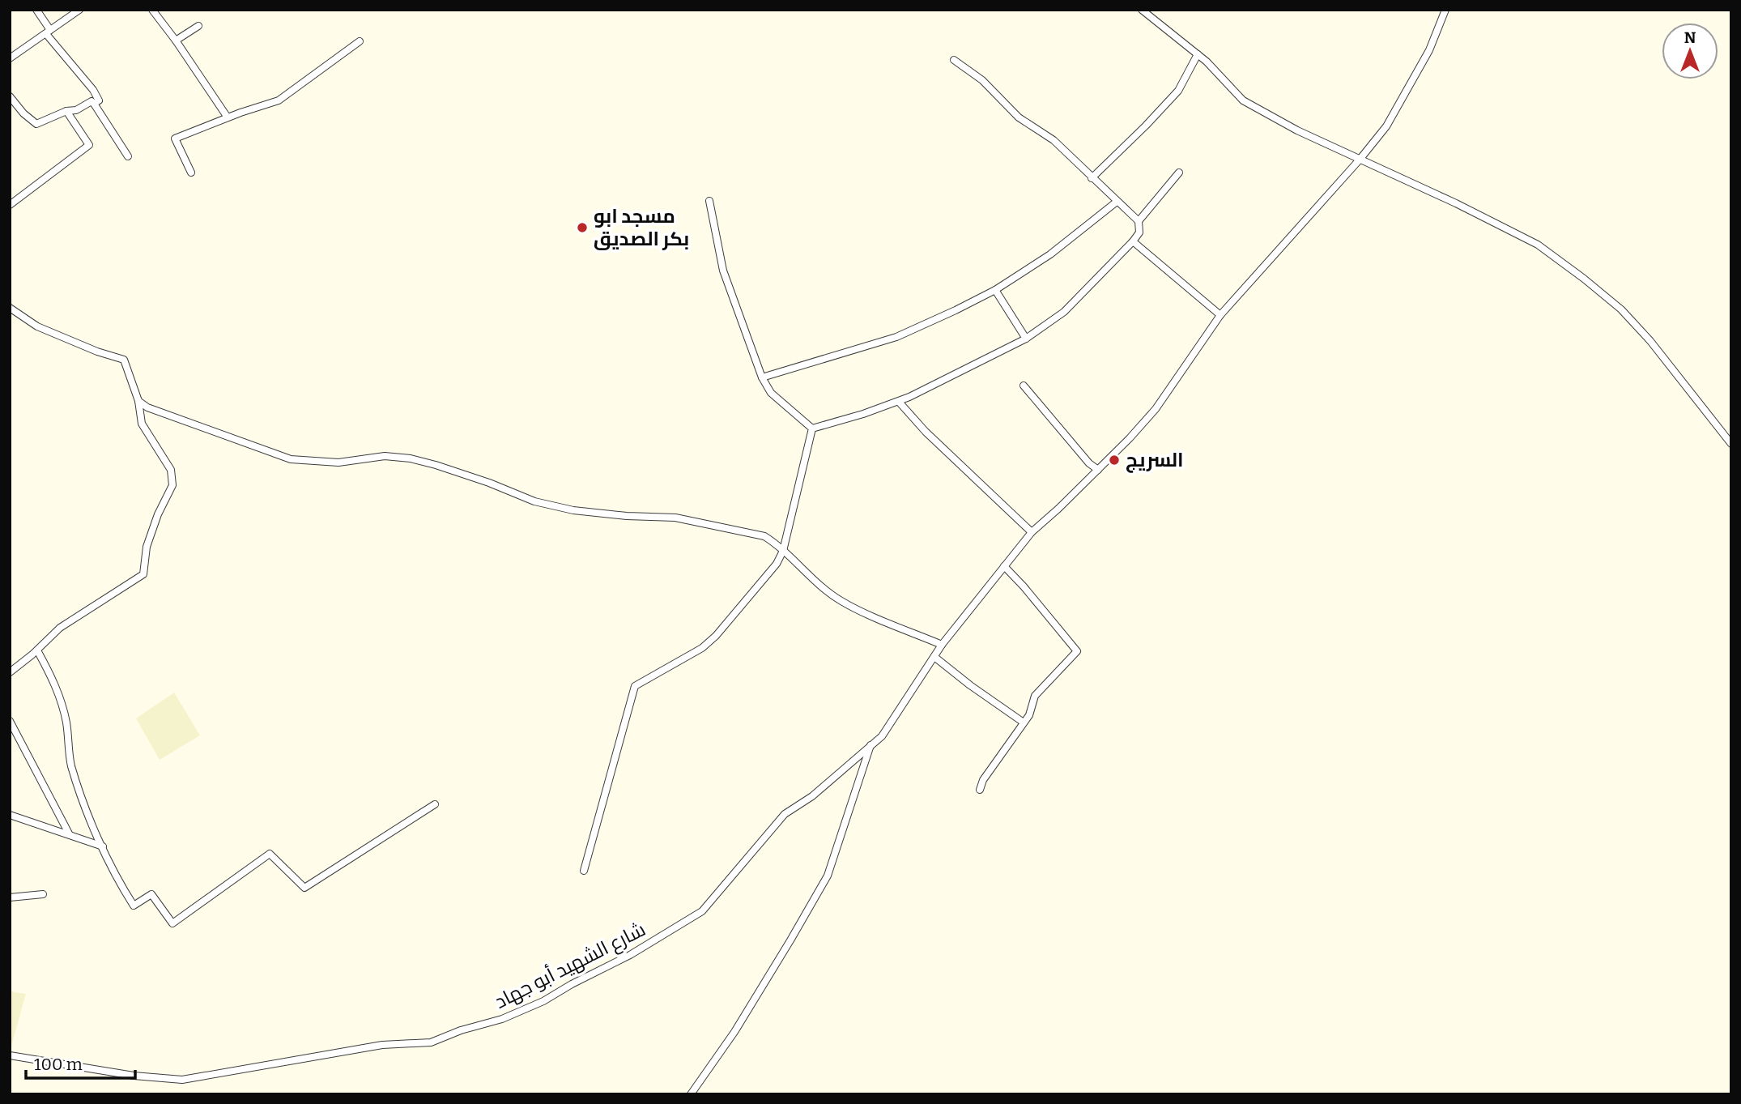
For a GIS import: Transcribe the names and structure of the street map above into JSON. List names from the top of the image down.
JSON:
{
  "streets": {
    "street": ["شارع الشهيد أبو جهاد"]
  },
  "places": ["مسجد ابو بكر الصديق", "السريج"],
  "scale_bar": "100 m",
  "north": "top"
}
